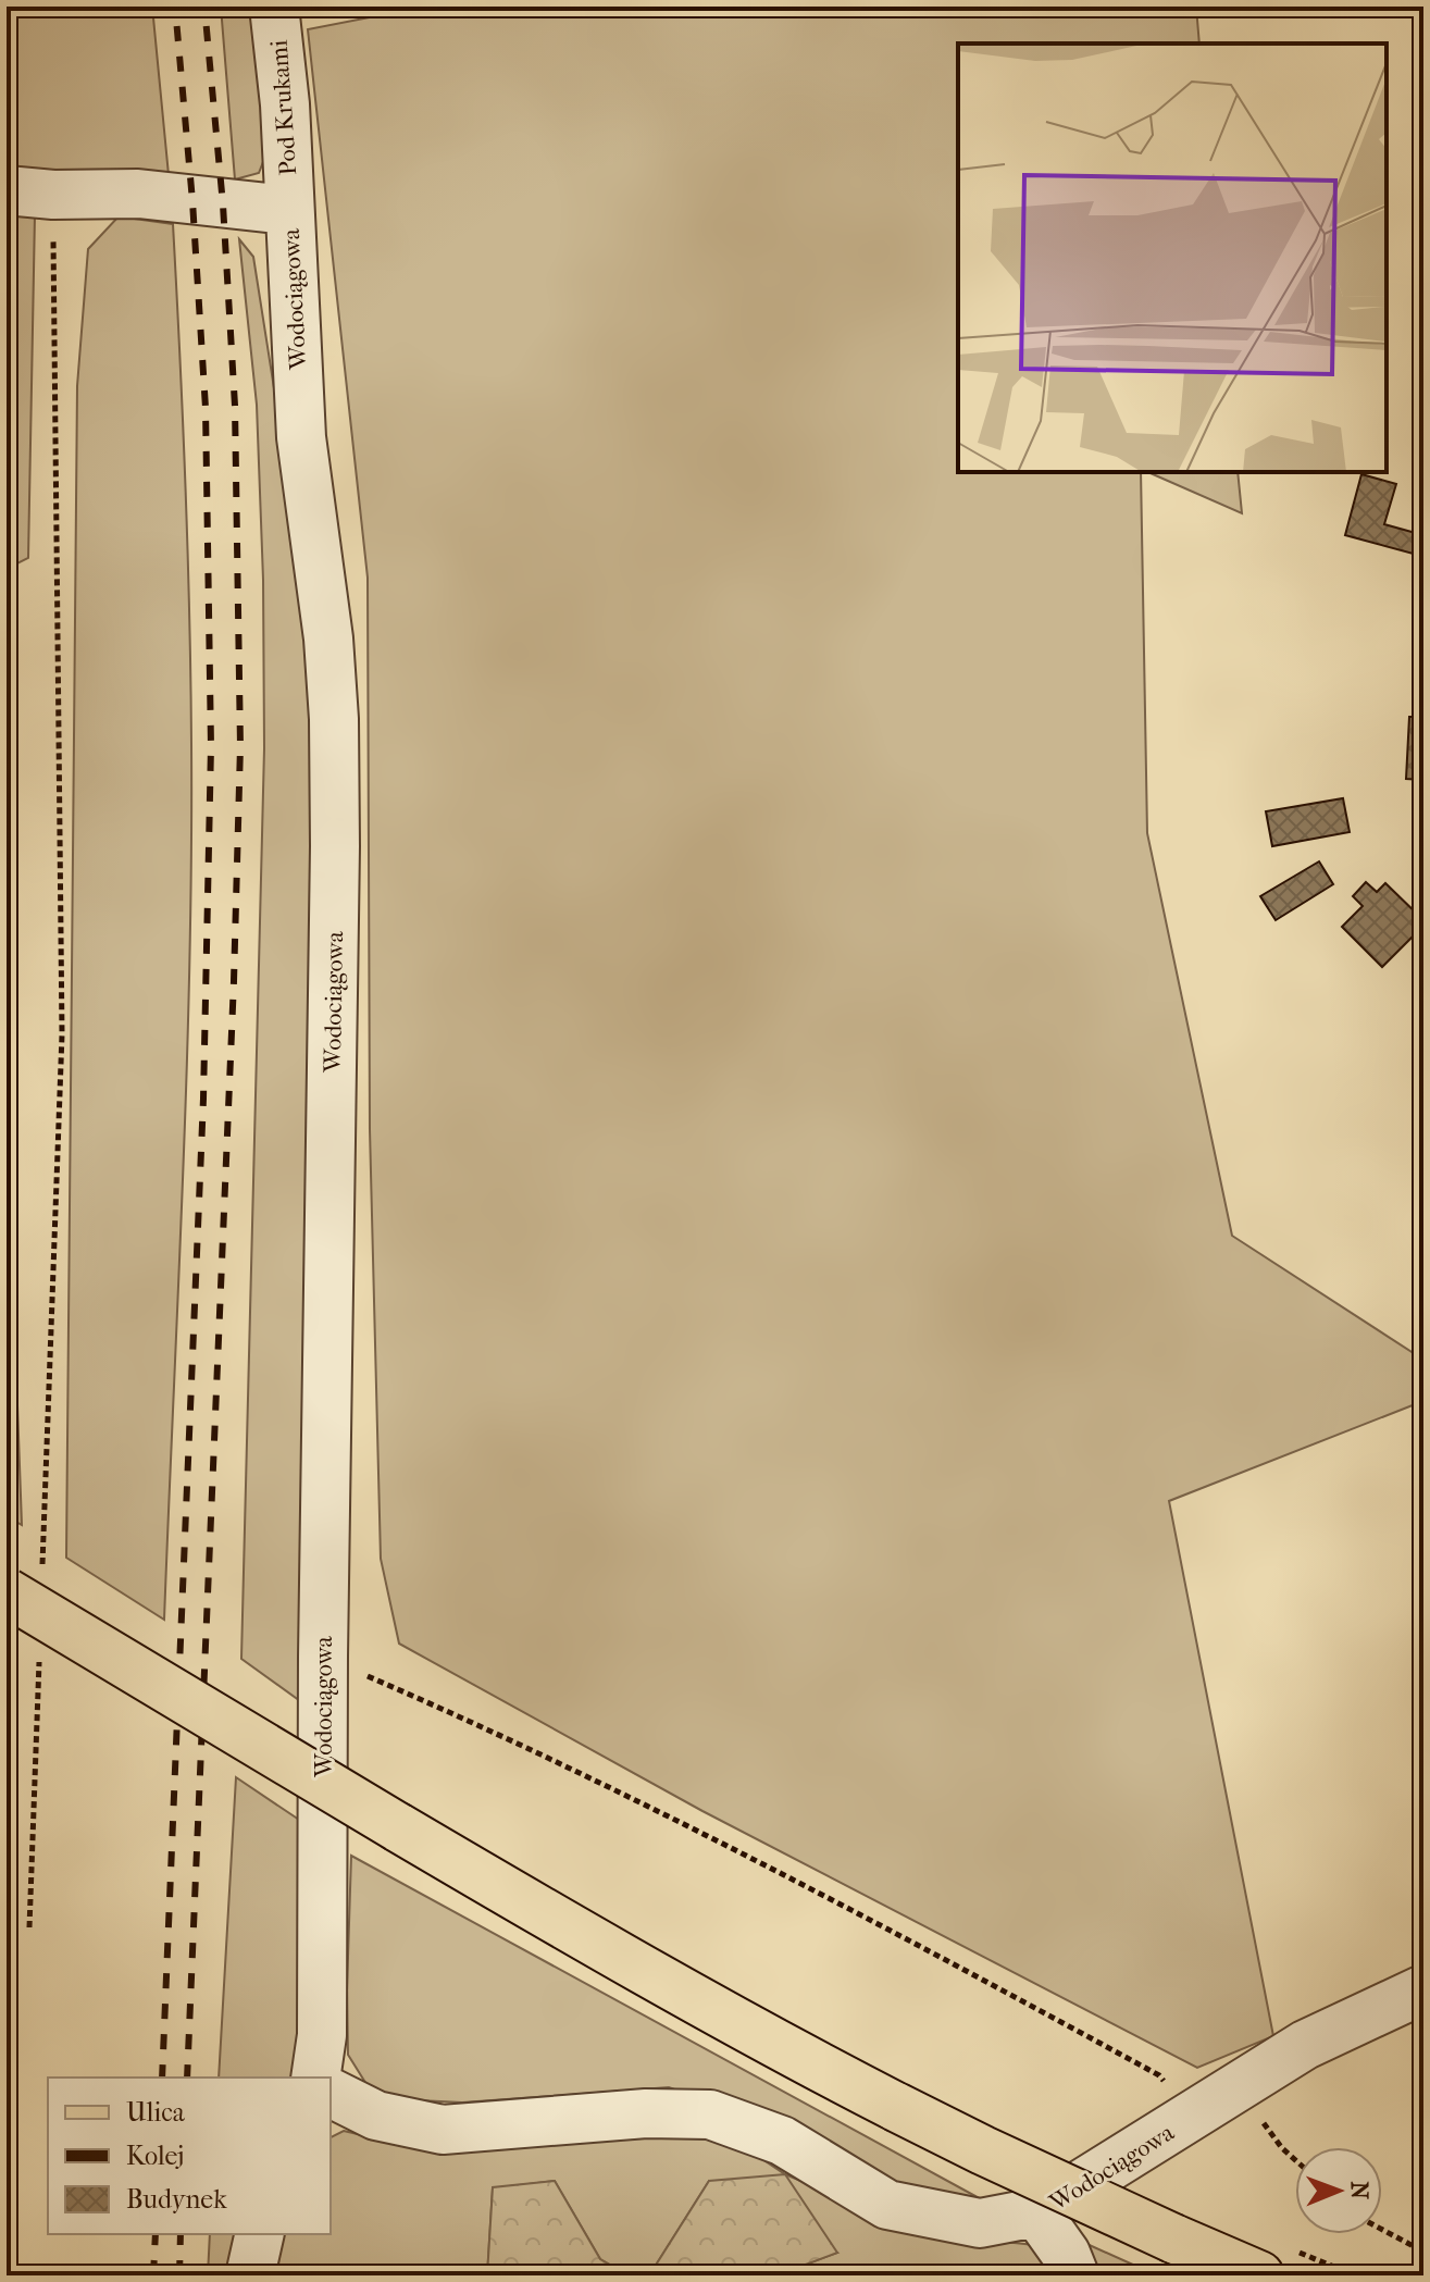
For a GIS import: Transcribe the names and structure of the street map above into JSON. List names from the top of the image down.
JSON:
{
  "streets": {
    "street": ["Pod Krukami", "Wodociągowa"]
  },
  "crossings": [
    ["Pod Krukami", "Wodociągowa"]
  ],
  "legend": ["Ulica", "Kolej", "Budynek"],
  "north": "right"
}
